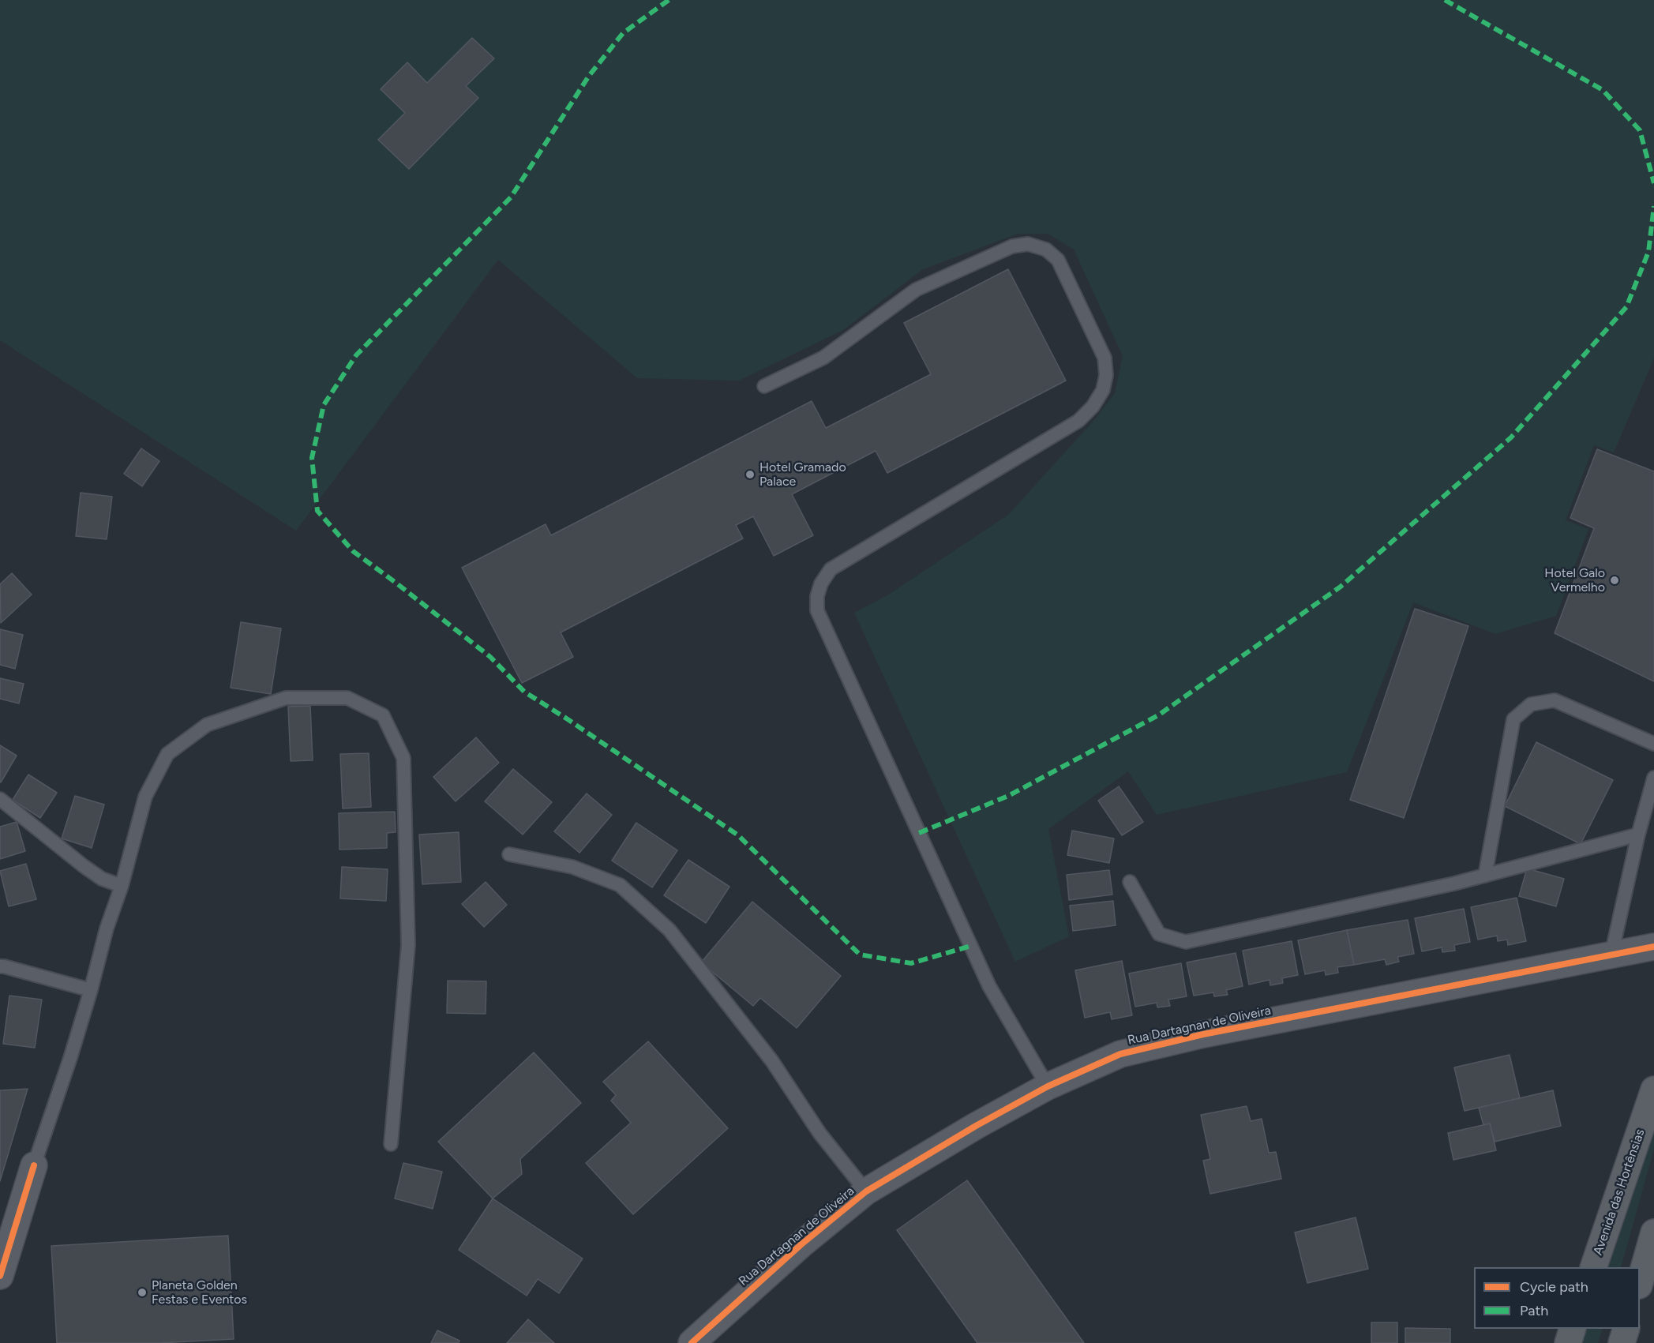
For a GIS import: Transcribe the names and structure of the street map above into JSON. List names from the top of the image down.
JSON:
{
  "streets": {
    "main road": ["Avenida das Hortênsias"],
    "street": ["Rua Dartagnan de Oliveira"]
  },
  "places": ["Hotel Gramado Palace", "Hotel Galo Vermelho", "Planeta Golden Festas e Eventos"],
  "legend": ["Cycle path", "Path"]
}
